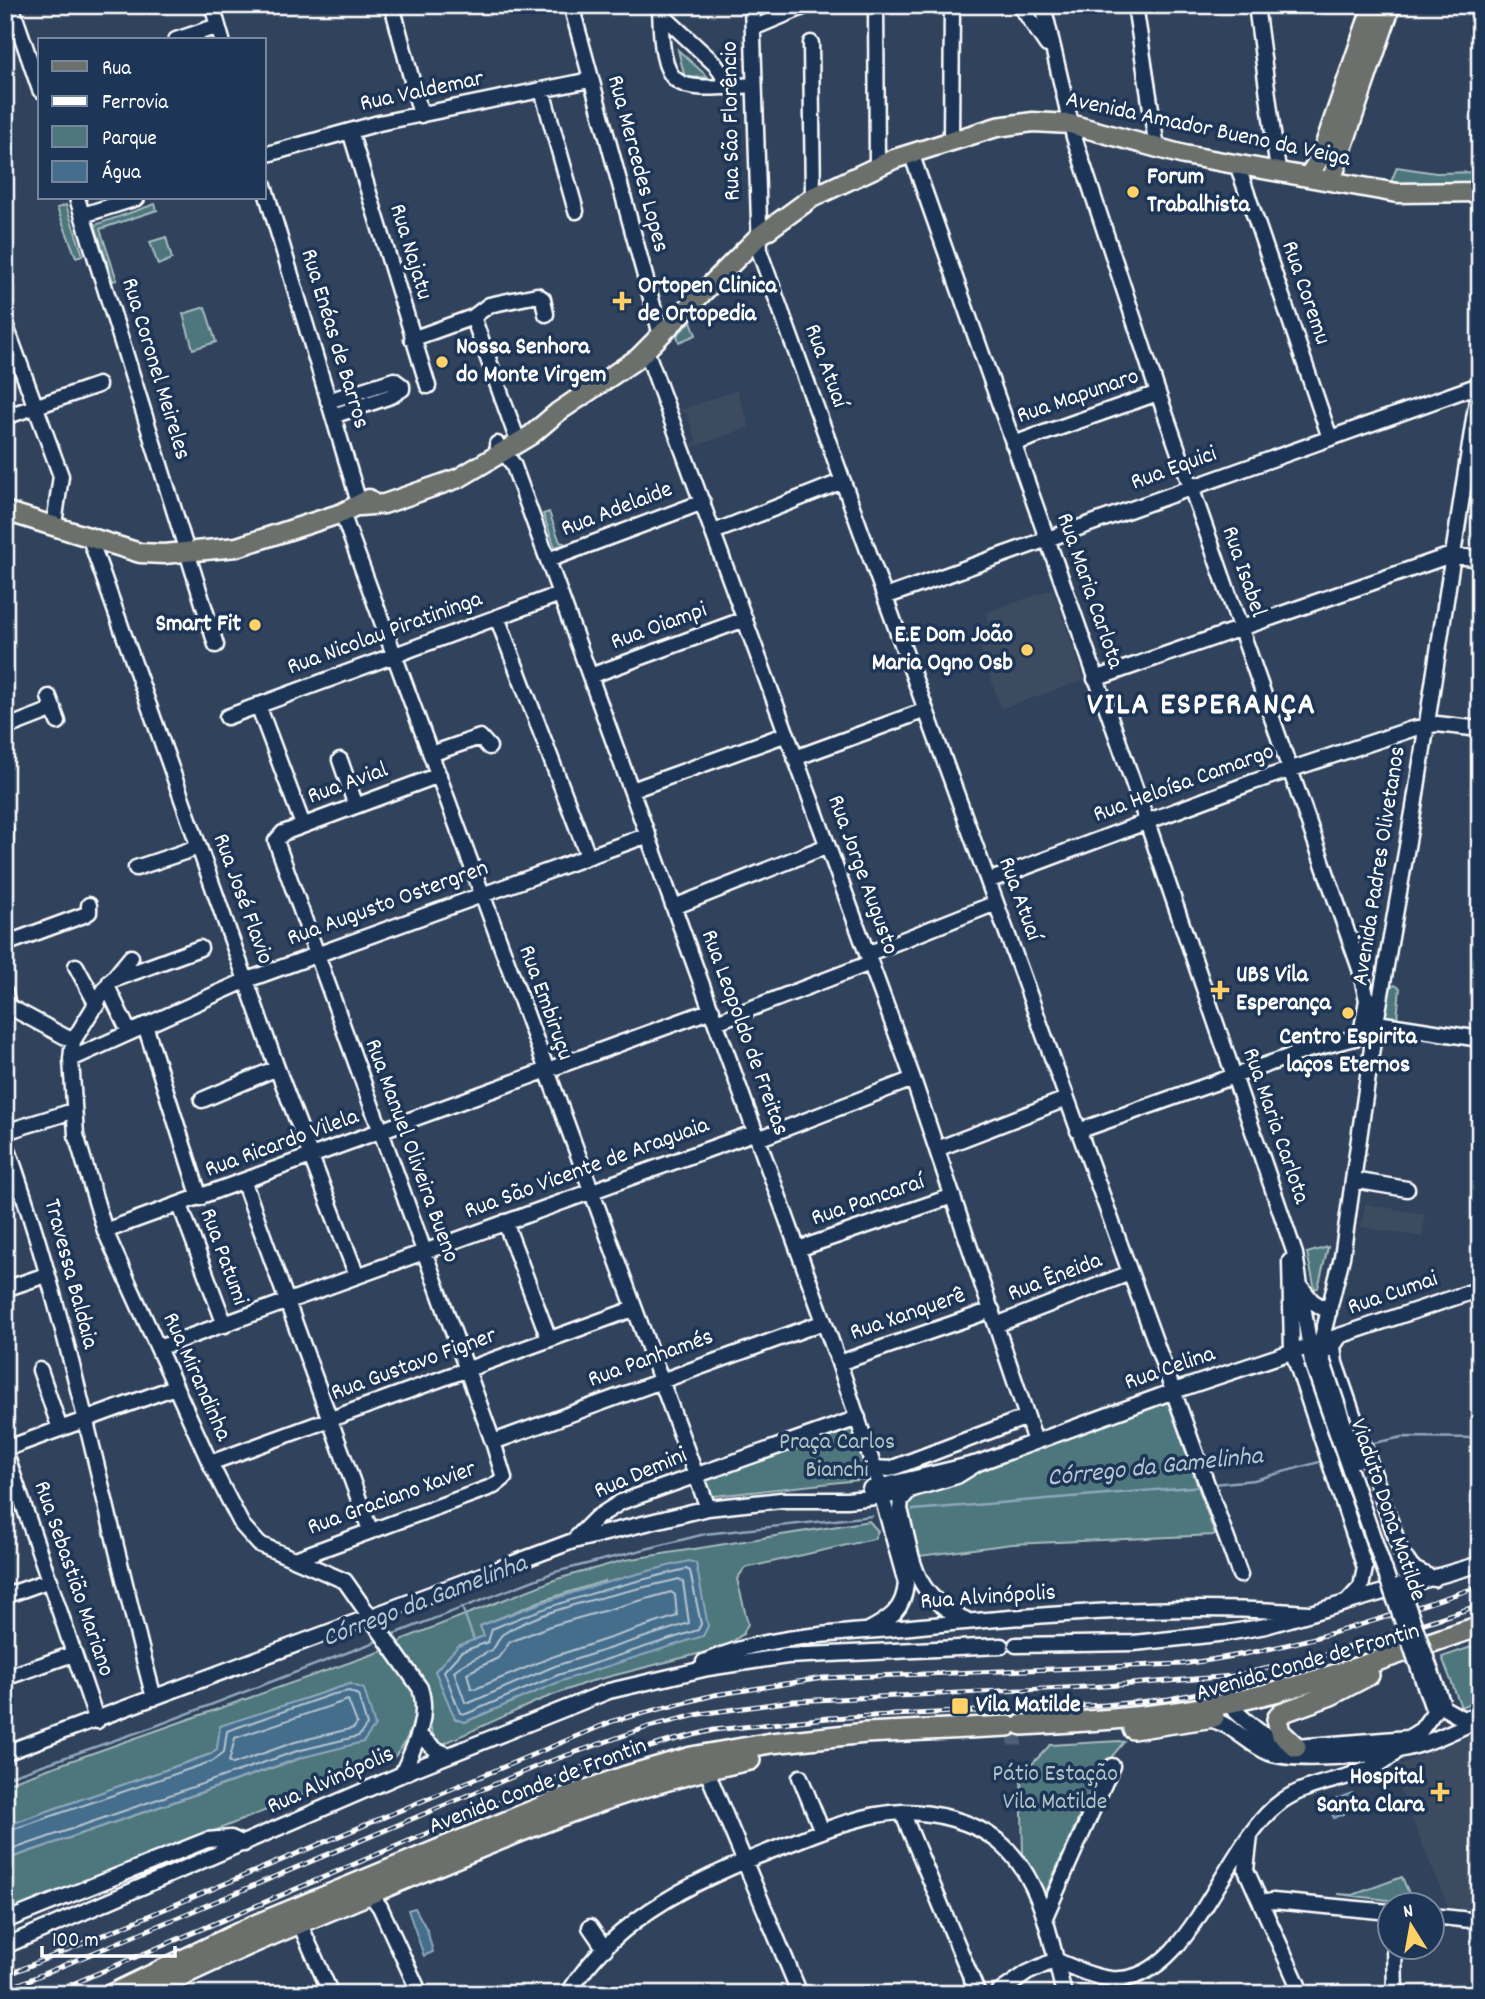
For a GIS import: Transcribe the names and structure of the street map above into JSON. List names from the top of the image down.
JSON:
{
  "streets": {
    "highway": ["Avenida Conde de Frontin"],
    "main road": ["Avenida Amador Bueno da Veiga"],
    "street": [
      "Rua Valdemar",
      "Rua São Florêncio",
      "Rua Mercedes Lopes",
      "Rua Najatu",
      "Rua Coremu",
      "Rua Enéas de Barros",
      "Rua Atuaí",
      "Rua Coronel Meireles",
      "Rua Mapunaro",
      "Rua Equici",
      "Rua Adelaide",
      "Rua Isabel",
      "Rua Maria Carlota",
      "Rua Oiampi",
      "Rua Nicolau Piratininga",
      "Rua Avial",
      "Rua Heloísa Camargo",
      "Avenida Padres Olivetanos",
      "Rua Jorge Augusto",
      "Rua José Flavio",
      "Rua Augusto Ostergren",
      "Rua Embiruçu",
      "Rua Leopoldo de Freitas",
      "Rua Ricardo Vilela",
      "Rua Manuel Oliveira Bueno",
      "Rua São Vicente de Araguaia",
      "Rua Pancaraí",
      "Rua Patumi",
      "Travessa Baldaia",
      "Rua Êneida",
      "Rua Cumai",
      "Rua Xanquerê",
      "Rua Panhamés",
      "Rua Gustavo Figner",
      "Rua Celina",
      "Rua Mirandinha",
      "Rua Demini",
      "Rua Graciano Xavier",
      "Viaduto Dona Matilde",
      "Rua Sebastião Mariano",
      "Rua Alvinópolis"
    ]
  },
  "crossings": [
    ["Rua Valdemar", "Rua Mercedes Lopes"],
    ["Rua Valdemar", "Rua Najatu"],
    ["Rua São Florêncio", "Avenida Amador Bueno da Veiga"],
    ["Rua São Florêncio", "Rua Atuaí"],
    ["Avenida Amador Bueno da Veiga", "Rua Mercedes Lopes"],
    ["Avenida Amador Bueno da Veiga", "Rua Coremu"],
    ["Avenida Amador Bueno da Veiga", "Rua Enéas de Barros"],
    ["Avenida Amador Bueno da Veiga", "Rua Atuaí"],
    ["Avenida Amador Bueno da Veiga", "Rua Coronel Meireles"],
    ["Avenida Amador Bueno da Veiga", "Rua Isabel"],
    ["Avenida Amador Bueno da Veiga", "Rua Maria Carlota"],
    ["Avenida Amador Bueno da Veiga", "Rua Jorge Augusto"],
    ["Avenida Amador Bueno da Veiga", "Rua José Flavio"],
    ["Avenida Amador Bueno da Veiga", "Rua Embiruçu"],
    ["Avenida Amador Bueno da Veiga", "Rua Leopoldo de Freitas"],
    ["Rua Coremu", "Rua Equici"],
    ["Rua Atuaí", "Rua Equici"],
    ["Rua Atuaí", "Rua Heloísa Camargo"],
    ["Rua Atuaí", "Rua Ricardo Vilela"],
    ["Rua Atuaí", "Rua Êneida"],
    ["Rua Atuaí", "Rua Celina"],
    ["Rua Mapunaro", "Rua Isabel"],
    ["Rua Mapunaro", "Rua Maria Carlota"],
    ["Rua Equici", "Rua Isabel"],
    ["Rua Equici", "Rua Maria Carlota"],
    ["Rua Equici", "Avenida Padres Olivetanos"],
    ["Rua Adelaide", "Rua Jorge Augusto"],
    ["Rua Adelaide", "Rua Leopoldo de Freitas"],
    ["Rua Isabel", "Rua Heloísa Camargo"],
    ["Rua Isabel", "Avenida Padres Olivetanos"],
    ["Rua Maria Carlota", "Rua Heloísa Camargo"],
    ["Rua Maria Carlota", "Avenida Padres Olivetanos"],
    ["Rua Maria Carlota", "Rua Cumai"],
    ["Rua Maria Carlota", "Rua Celina"],
    ["Rua Maria Carlota", "Rua Alvinópolis"],
    ["Rua Oiampi", "Rua Jorge Augusto"],
    ["Rua Oiampi", "Rua Leopoldo de Freitas"],
    ["Rua Nicolau Piratininga", "Rua Embiruçu"],
    ["Rua Nicolau Piratininga", "Rua Leopoldo de Freitas"],
    ["Rua Avial", "Rua Embiruçu"],
    ["Rua Avial", "Rua Manuel Oliveira Bueno"],
    ["Rua Heloísa Camargo", "Avenida Padres Olivetanos"],
    ["Avenida Padres Olivetanos", "Rua Cumai"],
    ["Avenida Padres Olivetanos", "Rua Celina"],
    ["Avenida Padres Olivetanos", "Viaduto Dona Matilde"],
    ["Rua Jorge Augusto", "Rua Ricardo Vilela"],
    ["Rua Jorge Augusto", "Rua São Vicente de Araguaia"],
    ["Rua Jorge Augusto", "Rua Pancaraí"],
    ["Rua Jorge Augusto", "Rua Êneida"],
    ["Rua Jorge Augusto", "Rua Xanquerê"],
    ["Rua José Flavio", "Rua Augusto Ostergren"],
    ["Rua José Flavio", "Rua Ricardo Vilela"],
    ["Rua José Flavio", "Rua São Vicente de Araguaia"],
    ["Rua Augusto Ostergren", "Rua Embiruçu"],
    ["Rua Augusto Ostergren", "Rua Leopoldo de Freitas"],
    ["Rua Augusto Ostergren", "Rua Manuel Oliveira Bueno"],
    ["Rua Augusto Ostergren", "Rua Mirandinha"],
    ["Rua Embiruçu", "Rua Ricardo Vilela"],
    ["Rua Embiruçu", "Rua São Vicente de Araguaia"],
    ["Rua Embiruçu", "Rua Panhamés"],
    ["Rua Embiruçu", "Rua Gustavo Figner"],
    ["Rua Embiruçu", "Rua Celina"],
    ["Rua Embiruçu", "Rua Demini"],
    ["Rua Leopoldo de Freitas", "Rua Ricardo Vilela"],
    ["Rua Leopoldo de Freitas", "Rua São Vicente de Araguaia"],
    ["Rua Leopoldo de Freitas", "Rua Pancaraí"],
    ["Rua Leopoldo de Freitas", "Rua Xanquerê"],
    ["Rua Leopoldo de Freitas", "Rua Panhamés"],
    ["Rua Leopoldo de Freitas", "Rua Celina"],
    ["Rua Leopoldo de Freitas", "Rua Demini"],
    ["Rua Leopoldo de Freitas", "Rua Alvinópolis"],
    ["Rua Ricardo Vilela", "Rua Manuel Oliveira Bueno"],
    ["Rua Ricardo Vilela", "Rua Patumi"],
    ["Rua Ricardo Vilela", "Rua Mirandinha"],
    ["Rua Manuel Oliveira Bueno", "Rua São Vicente de Araguaia"],
    ["Rua Manuel Oliveira Bueno", "Rua Panhamés"],
    ["Rua Manuel Oliveira Bueno", "Rua Gustavo Figner"],
    ["Rua Manuel Oliveira Bueno", "Rua Graciano Xavier"],
    ["Rua São Vicente de Araguaia", "Rua Patumi"],
    ["Rua São Vicente de Araguaia", "Rua Mirandinha"],
    ["Travessa Baldaia", "Rua Demini"],
    ["Rua Cumai", "Rua Celina"],
    ["Rua Gustavo Figner", "Rua Mirandinha"],
    ["Rua Celina", "Rua Demini"],
    ["Rua Mirandinha", "Rua Demini"],
    ["Rua Mirandinha", "Rua Graciano Xavier"],
    ["Rua Mirandinha", "Rua Alvinópolis"],
    ["Rua Demini", "Rua Sebastião Mariano"]
  ],
  "districts": ["VILA ESPERANÇA"],
  "water": ["Córrego da Gamelinha"],
  "parks": ["Praça Carlos Bianchi", "Pátio Estação Vila Matilde"],
  "places": {
    "other": [
      "Forum Trabalhista",
      "Nossa Senhora do Monte Virgem",
      "Smart Fit",
      "E.E Dom João Maria Ogno Osb",
      "Centro Espirita laços Eternos"
    ],
    "health": ["Ortopen Clinica de Ortopedia", "UBS Vila Esperança", "Hospital Santa Clara"],
    "transit": ["Vila Matilde"]
  },
  "legend": [
    "Rua",
    "Ferrovia",
    "Parque",
    "Água"
  ],
  "scale_bar": "100 m",
  "north": "top"
}
